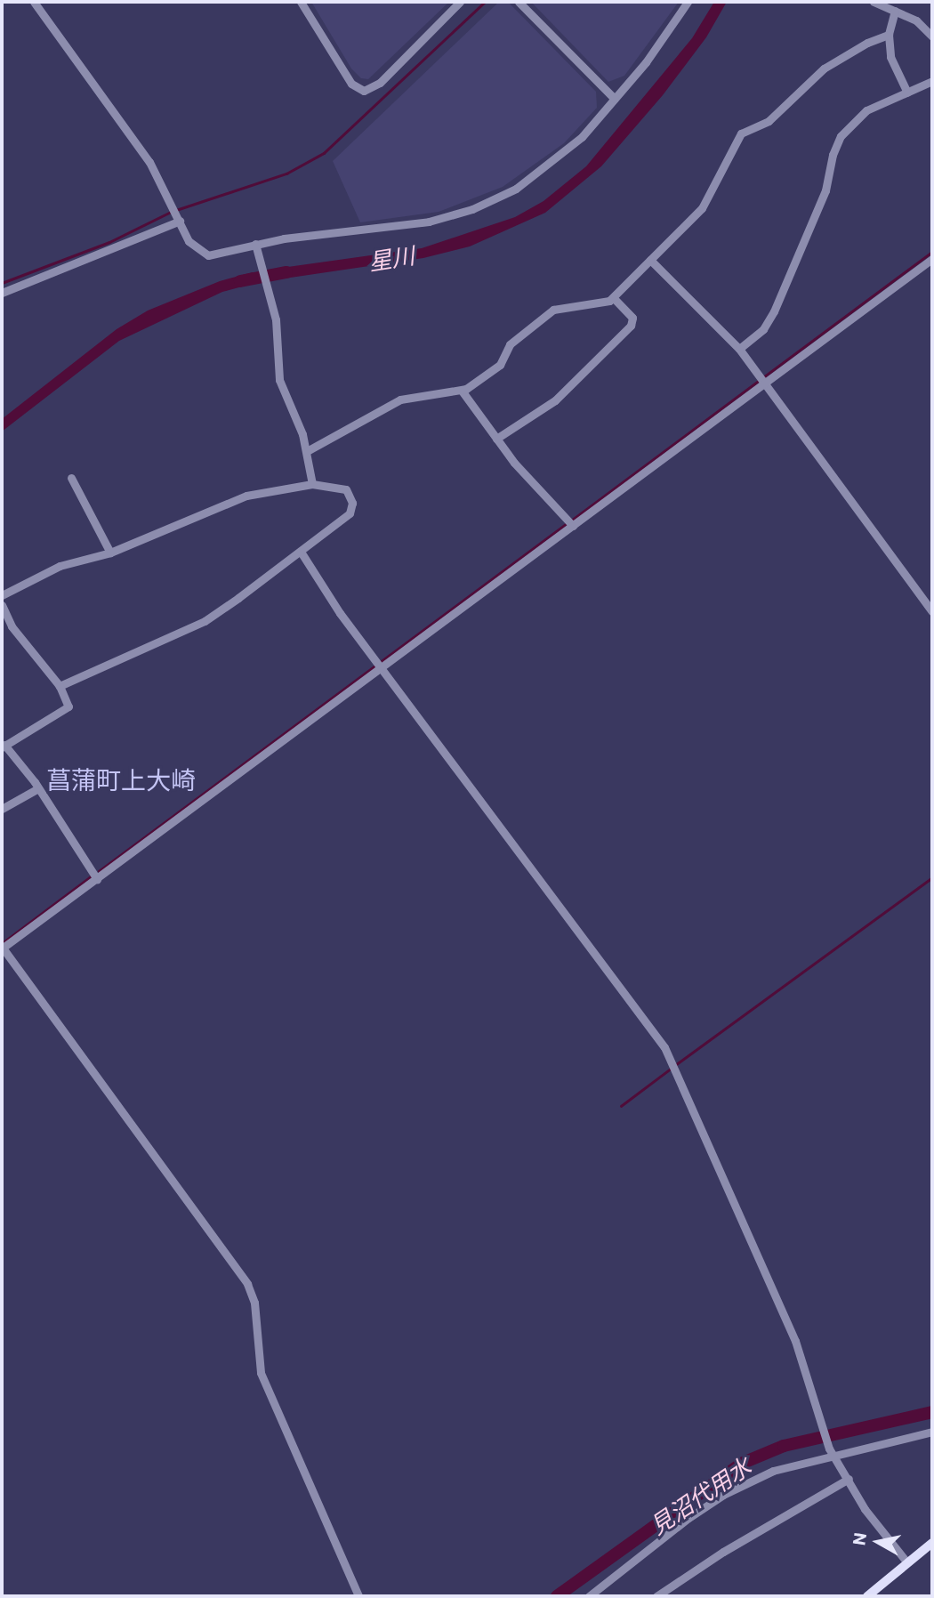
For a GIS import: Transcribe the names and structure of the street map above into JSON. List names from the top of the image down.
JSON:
{
  "districts": ["菖蒲町上大崎"],
  "water": ["星川", "見沼代用水"],
  "north": "left"
}
